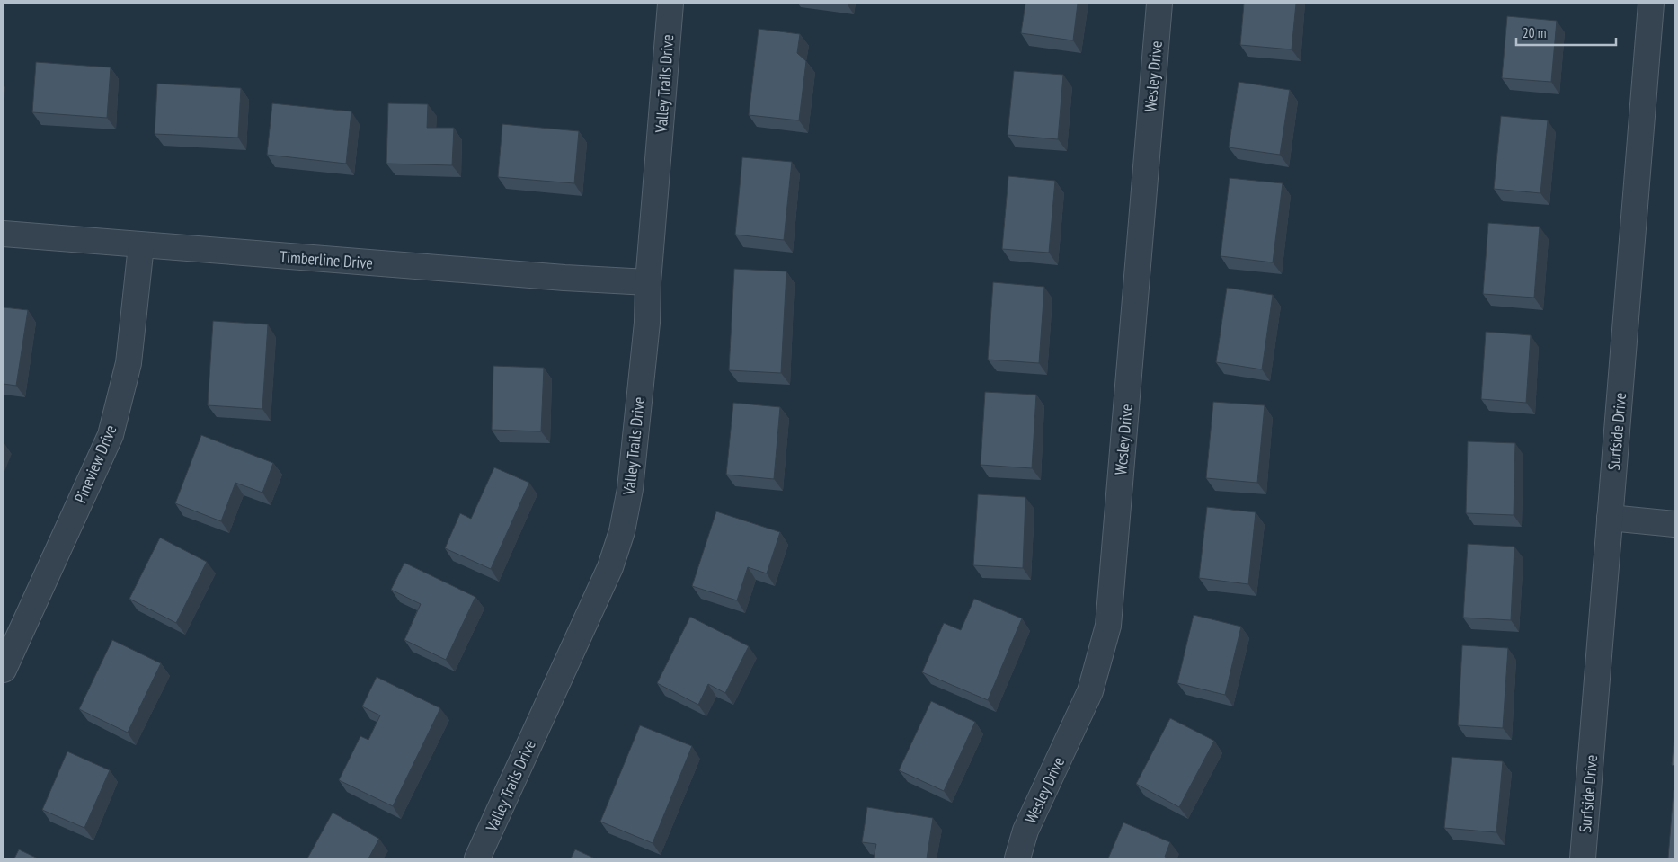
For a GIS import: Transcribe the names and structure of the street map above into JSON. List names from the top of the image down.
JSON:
{
  "streets": {
    "street": [
      "Wesley Drive",
      "Valley Trails Drive",
      "Timberline Drive",
      "Surfside Drive",
      "Pineview Drive"
    ]
  },
  "crossings": [
    ["Valley Trails Drive", "Timberline Drive"],
    ["Timberline Drive", "Pineview Drive"]
  ],
  "scale_bar": "20 m"
}
